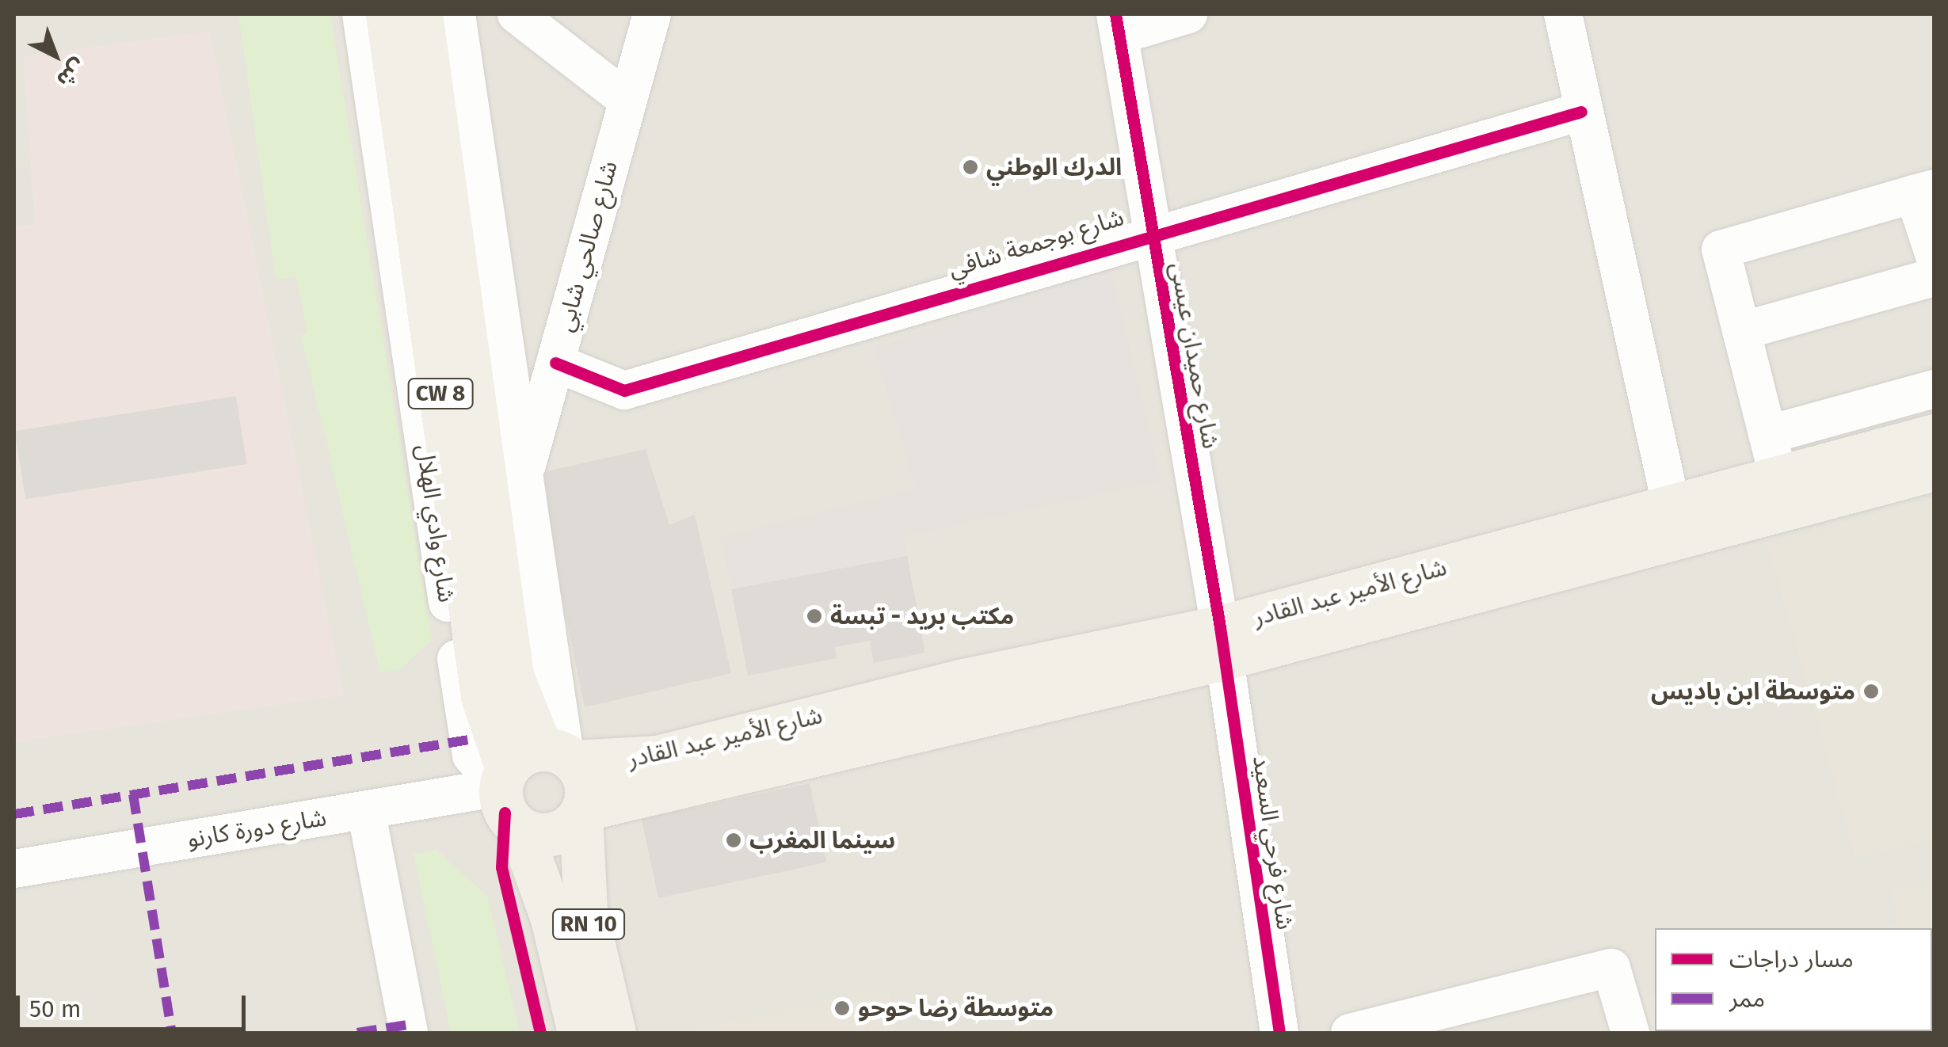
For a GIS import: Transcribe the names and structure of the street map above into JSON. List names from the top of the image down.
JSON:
{
  "streets": {
    "main road": [
      "CW 8",
      "شارع وادي الهلال",
      "شارع الأمير عبد القادر",
      "RN 10"
    ],
    "street": [
      "شارع بوجمعة شافي",
      "شارع صالحي شابي",
      "شارع حميدان عيسى",
      "شارع دورة كارنو",
      "شارع فرحي السعيد"
    ]
  },
  "crossings": [
    ["شارع بوجمعة شافي", "شارع صالحي شابي"],
    ["شارع بوجمعة شافي", "شارع حميدان عيسى"],
    ["شارع حميدان عيسى", "شارع الأمير عبد القادر"],
    ["شارع حميدان عيسى", "شارع فرحي السعيد"],
    ["CW 8", "شارع وادي الهلال"],
    ["CW 8", "شارع الأمير عبد القادر"],
    ["CW 8", "شارع دورة كارنو"],
    ["شارع وادي الهلال", "شارع الأمير عبد القادر"],
    ["شارع وادي الهلال", "شارع دورة كارنو"],
    ["شارع الأمير عبد القادر", "شارع دورة كارنو"],
    ["شارع الأمير عبد القادر", "شارع فرحي السعيد"],
    ["شارع الأمير عبد القادر", "RN 10"]
  ],
  "places": [
    "الدرك الوطني",
    "مكتب بريد - تبسة",
    "متوسطة ابن باديس",
    "سينما المغرب",
    "متوسطة رضا حوحو"
  ],
  "legend": ["مسار دراجات", "ممر"],
  "scale_bar": "50 m",
  "north": "bottom right"
}
